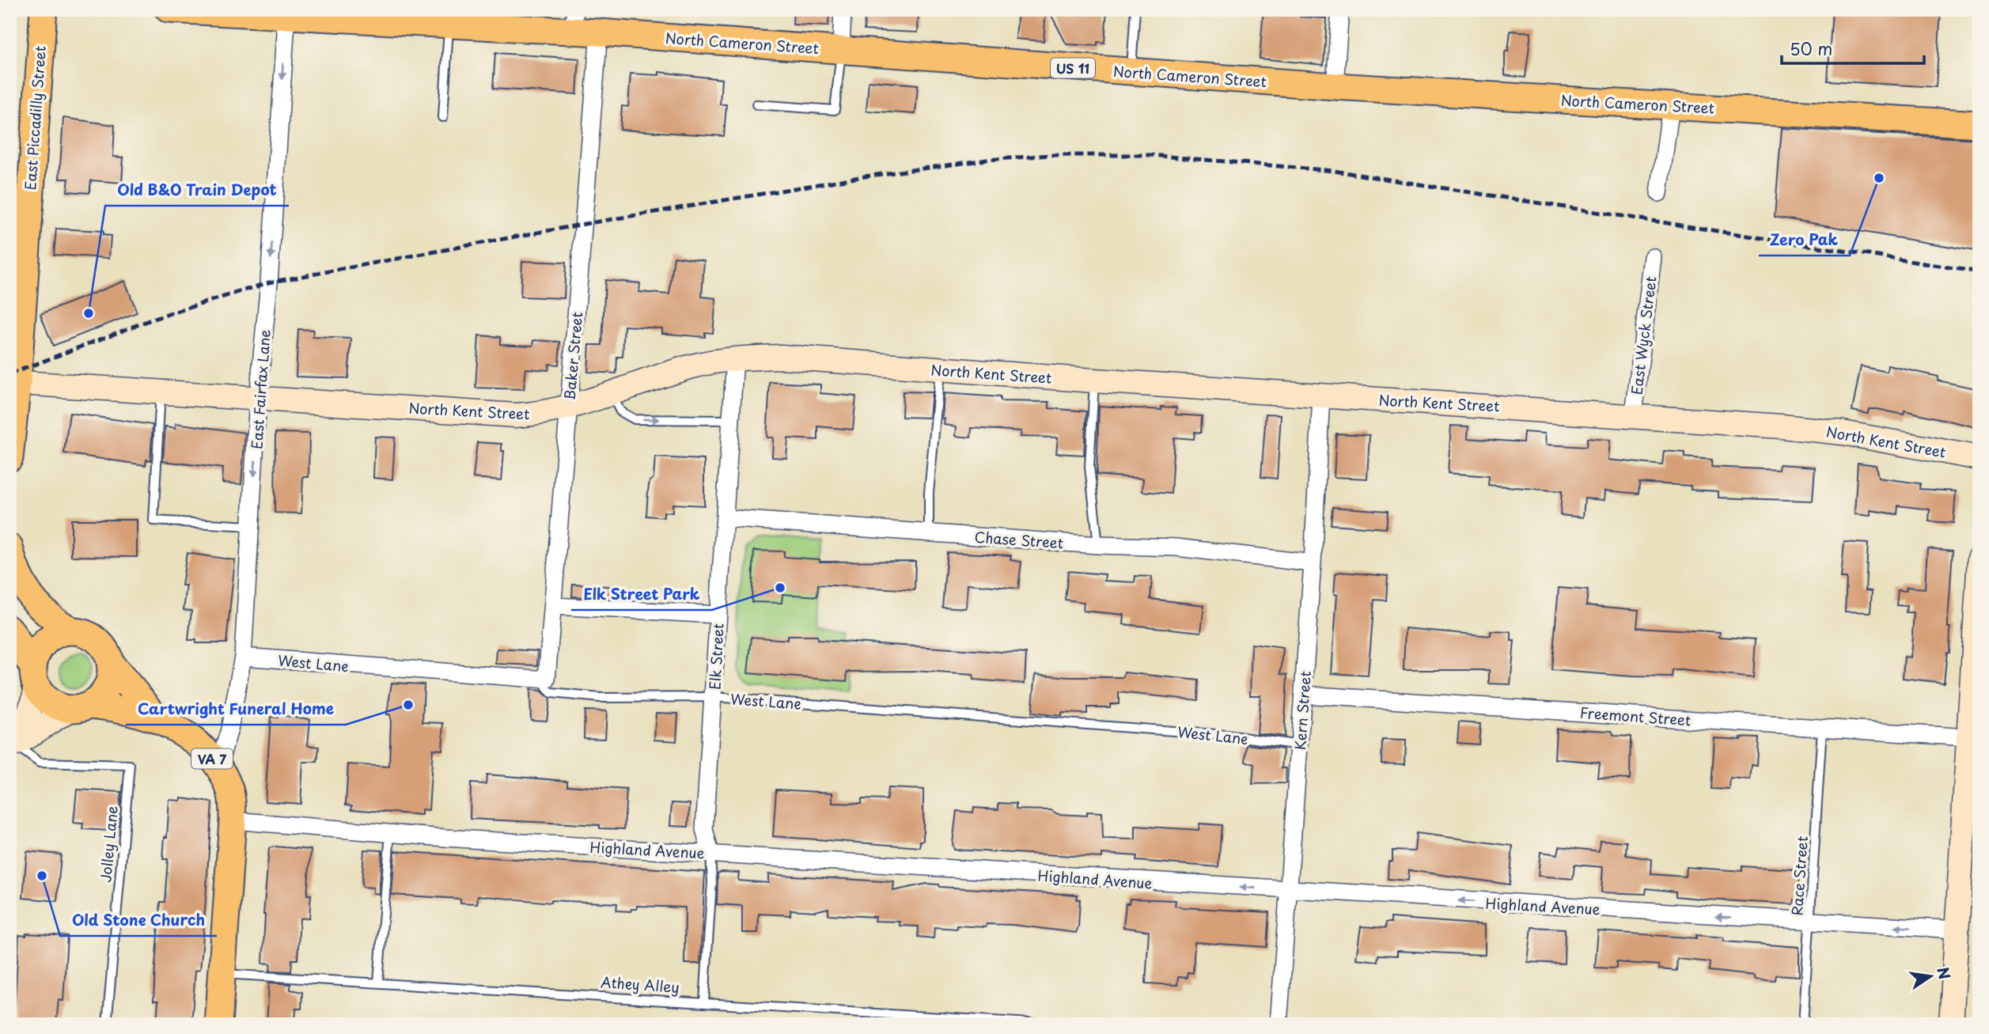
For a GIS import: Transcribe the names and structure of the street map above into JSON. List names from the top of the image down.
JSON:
{
  "streets": {
    "main road": [
      "North Cameron Street",
      "US 11",
      "East Piccadilly Street",
      "VA 7"
    ],
    "street": [
      "East Wyck Street",
      "Baker Street",
      "North Kent Street",
      "East Fairfax Lane",
      "Chase Street",
      "Elk Street",
      "West Lane",
      "Kern Street",
      "Freemont Street",
      "Highland Avenue"
    ],
    "lane": ["Jolley Lane", "Race Street", "Athey Alley"]
  },
  "crossings": [
    ["North Cameron Street", "Baker Street"],
    ["North Cameron Street", "East Fairfax Lane"],
    ["East Piccadilly Street", "North Kent Street"],
    ["East Wyck Street", "North Kent Street"],
    ["Baker Street", "North Kent Street"],
    ["Baker Street", "West Lane"],
    ["North Kent Street", "East Fairfax Lane"],
    ["North Kent Street", "Elk Street"],
    ["North Kent Street", "Kern Street"],
    ["East Fairfax Lane", "West Lane"],
    ["East Fairfax Lane", "VA 7"],
    ["Chase Street", "Elk Street"],
    ["Chase Street", "Kern Street"],
    ["Elk Street", "West Lane"],
    ["Elk Street", "Highland Avenue"],
    ["West Lane", "Kern Street"],
    ["Kern Street", "Freemont Street"],
    ["Kern Street", "Highland Avenue"],
    ["Freemont Street", "Race Street"],
    ["VA 7", "Highland Avenue"],
    ["VA 7", "Athey Alley"],
    ["Highland Avenue", "Race Street"]
  ],
  "one_way": ["East Fairfax Lane", "Highland Avenue"],
  "places": [
    "Zero Pak",
    "Old B&O Train Depot",
    "Elk Street Park",
    "Cartwright Funeral Home",
    "Old Stone Church"
  ],
  "scale_bar": "50 m",
  "north": "right"
}
